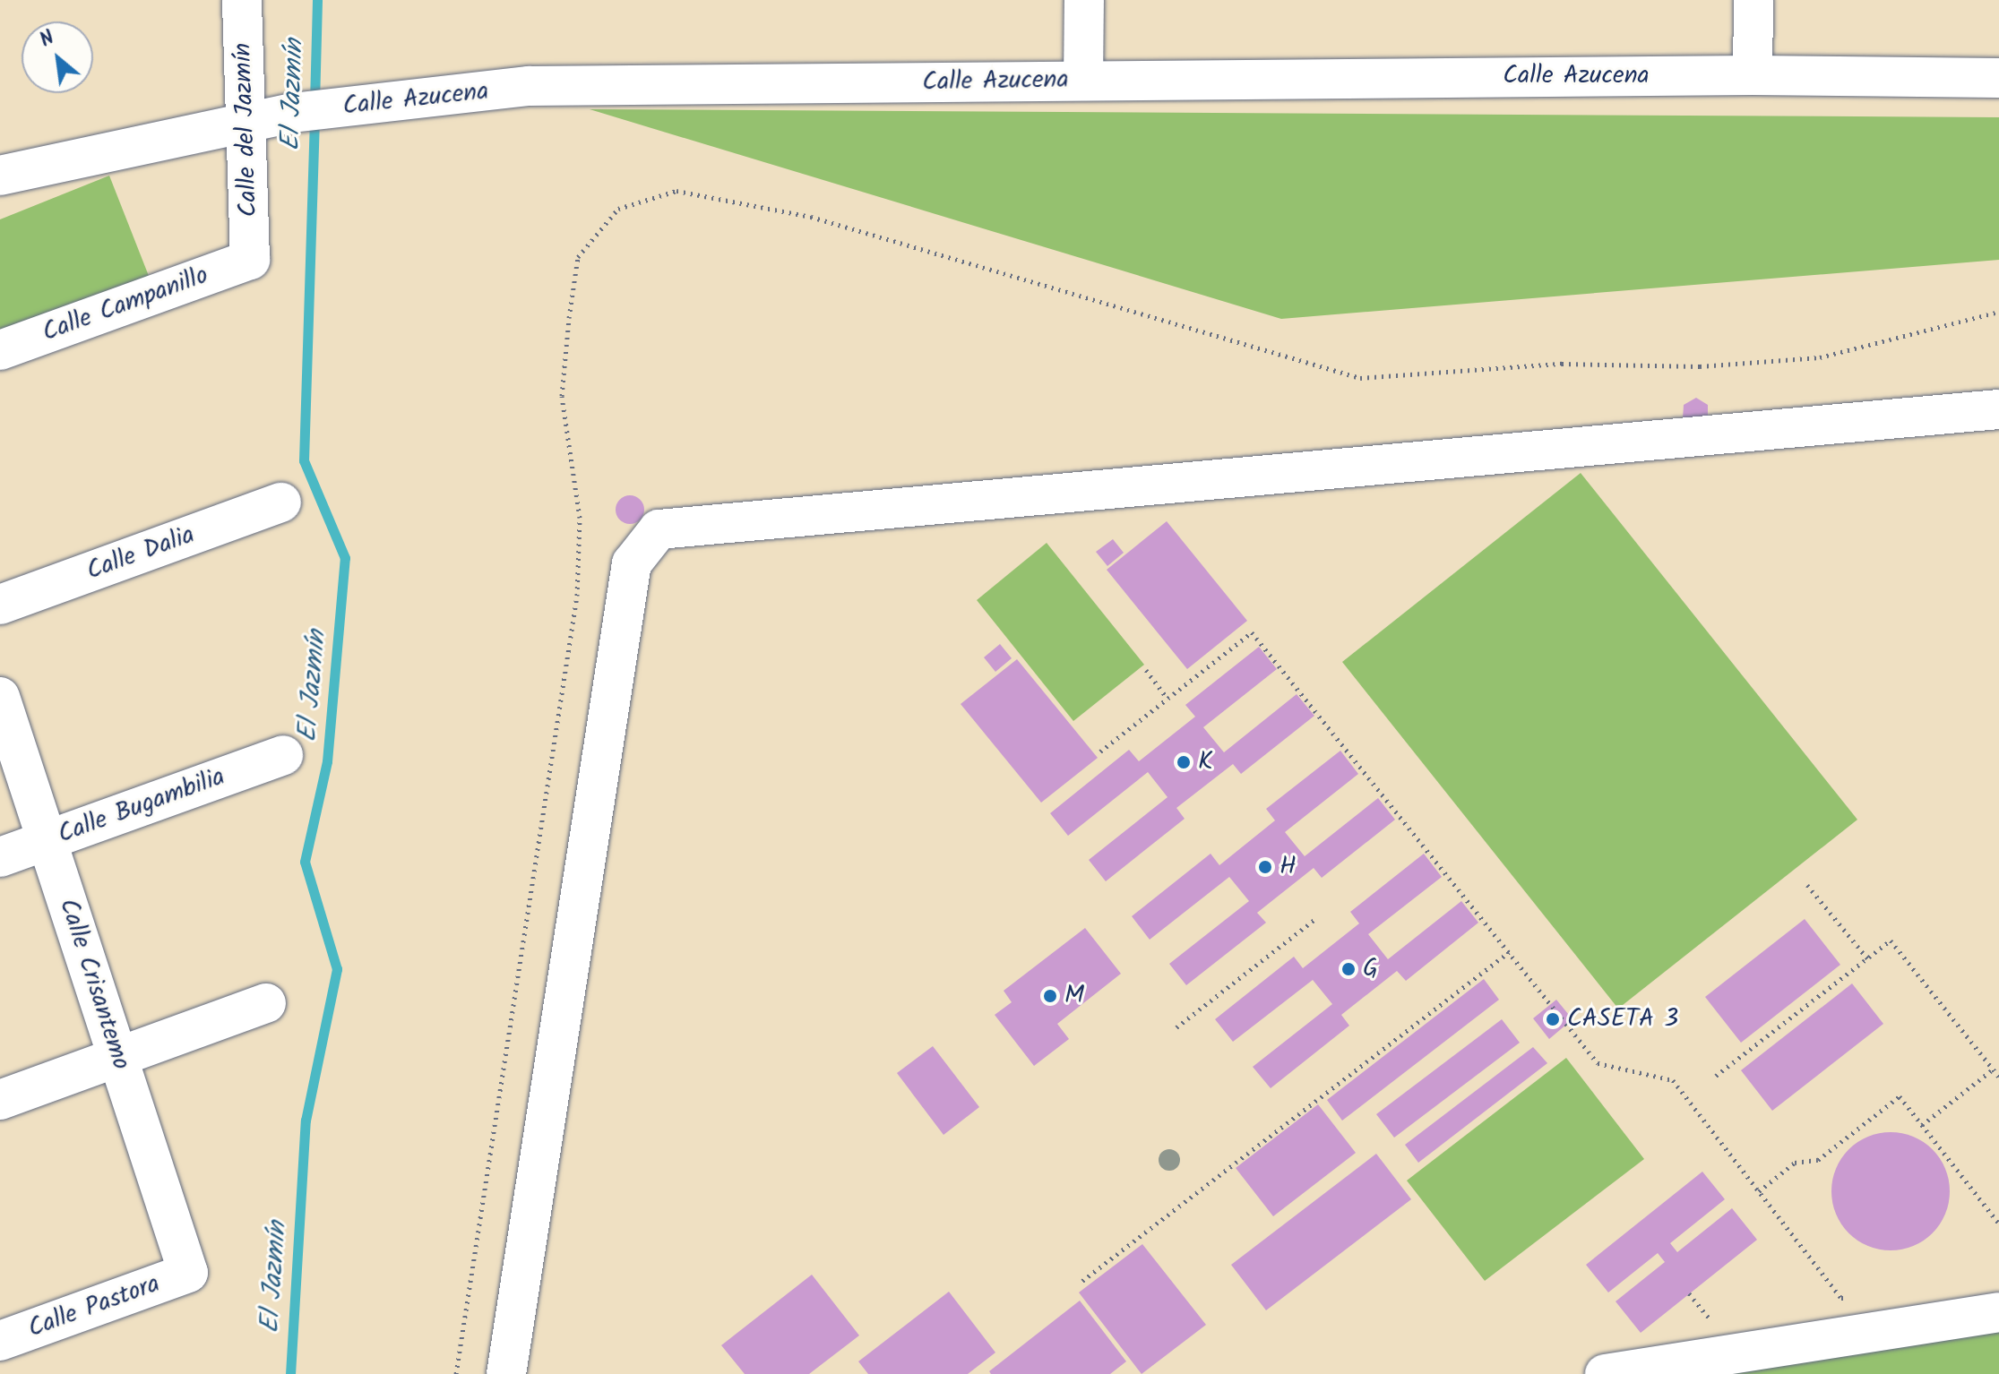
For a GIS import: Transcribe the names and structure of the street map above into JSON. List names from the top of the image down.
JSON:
{
  "streets": {
    "street": [
      "Calle Azucena",
      "Calle del Jazmín",
      "Calle Campanillo",
      "Calle Dalia",
      "Calle Bugambilia",
      "Calle Crisantemo",
      "Calle Pastora"
    ]
  },
  "crossings": [
    ["Calle Azucena", "Calle del Jazmín"],
    ["Calle del Jazmín", "Calle Campanillo"],
    ["Calle Bugambilia", "Calle Crisantemo"],
    ["Calle Crisantemo", "Calle Pastora"]
  ],
  "water": ["El Jazmín"],
  "places": [
    "K",
    "H",
    "G",
    "M",
    "CASETA 3"
  ],
  "north": "top left"
}
